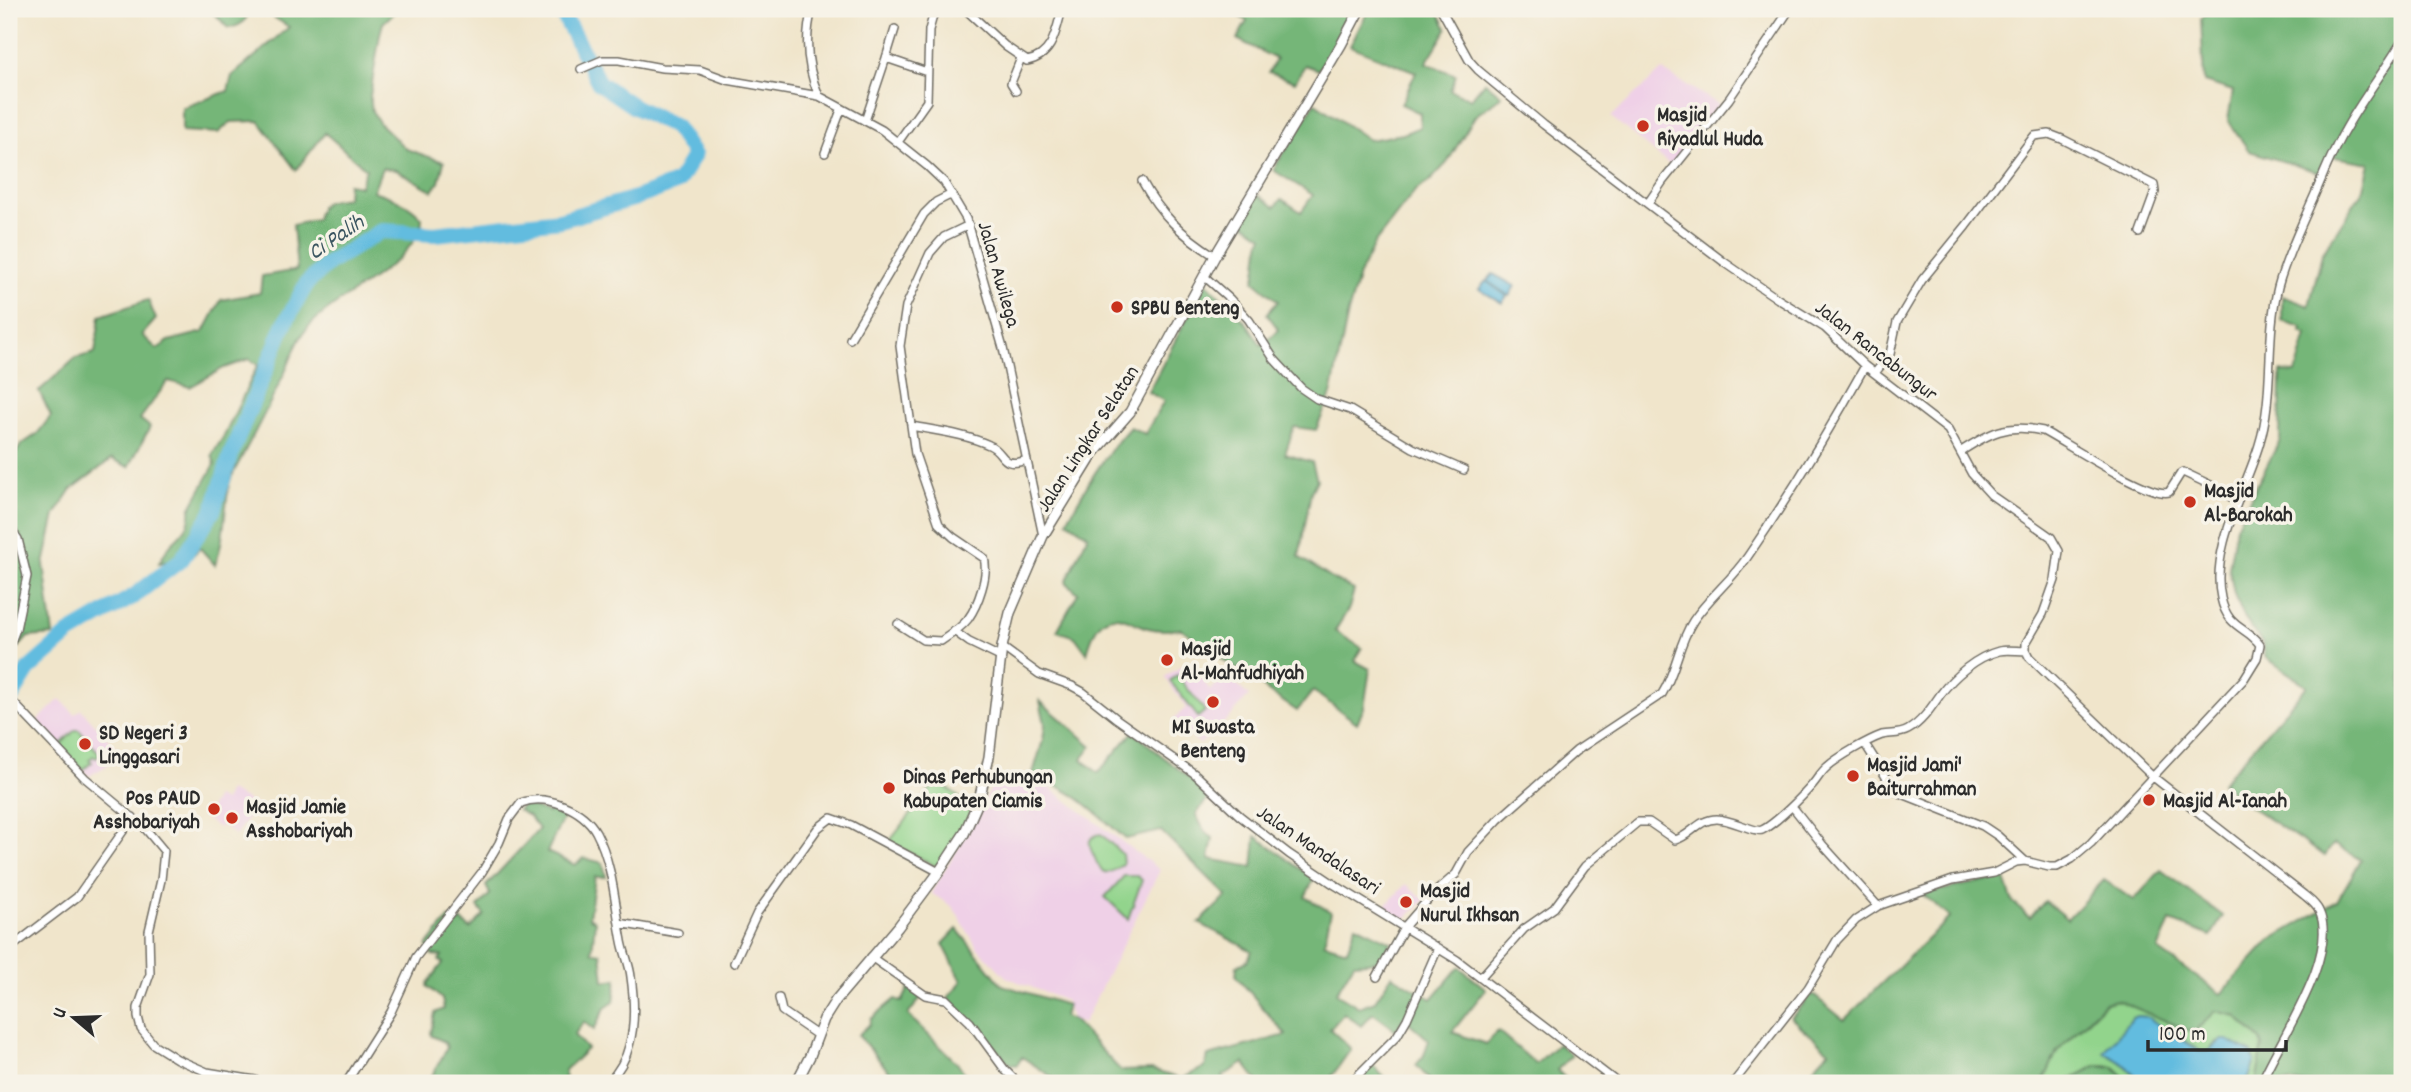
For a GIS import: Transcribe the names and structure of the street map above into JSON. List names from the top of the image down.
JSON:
{
  "streets": {
    "street": [
      "Jalan Awilega",
      "Jalan Rancabungur",
      "Jalan Lingkar Selatan",
      "Jalan Mandalasari"
    ]
  },
  "crossings": [
    ["Jalan Awilega", "Jalan Lingkar Selatan"],
    ["Jalan Lingkar Selatan", "Jalan Mandalasari"]
  ],
  "water": ["Ci Palih"],
  "places": [
    "Masjid Riyadlul Huda",
    "SPBU Benteng",
    "Masjid Al-Barokah",
    "Masjid Al-Mahfudhiyah",
    "MI Swasta Benteng",
    "SD Negeri 3 Linggasari",
    "Masjid Jami' Baiturrahman",
    "Dinas Perhubungan Kabupaten Ciamis",
    "Masjid Al-Ianah",
    "Pos PAUD Asshobariyah",
    "Masjid Jamie Asshobariyah",
    "Masjid Nurul Ikhsan"
  ],
  "scale_bar": "100 m",
  "north": "left"
}
